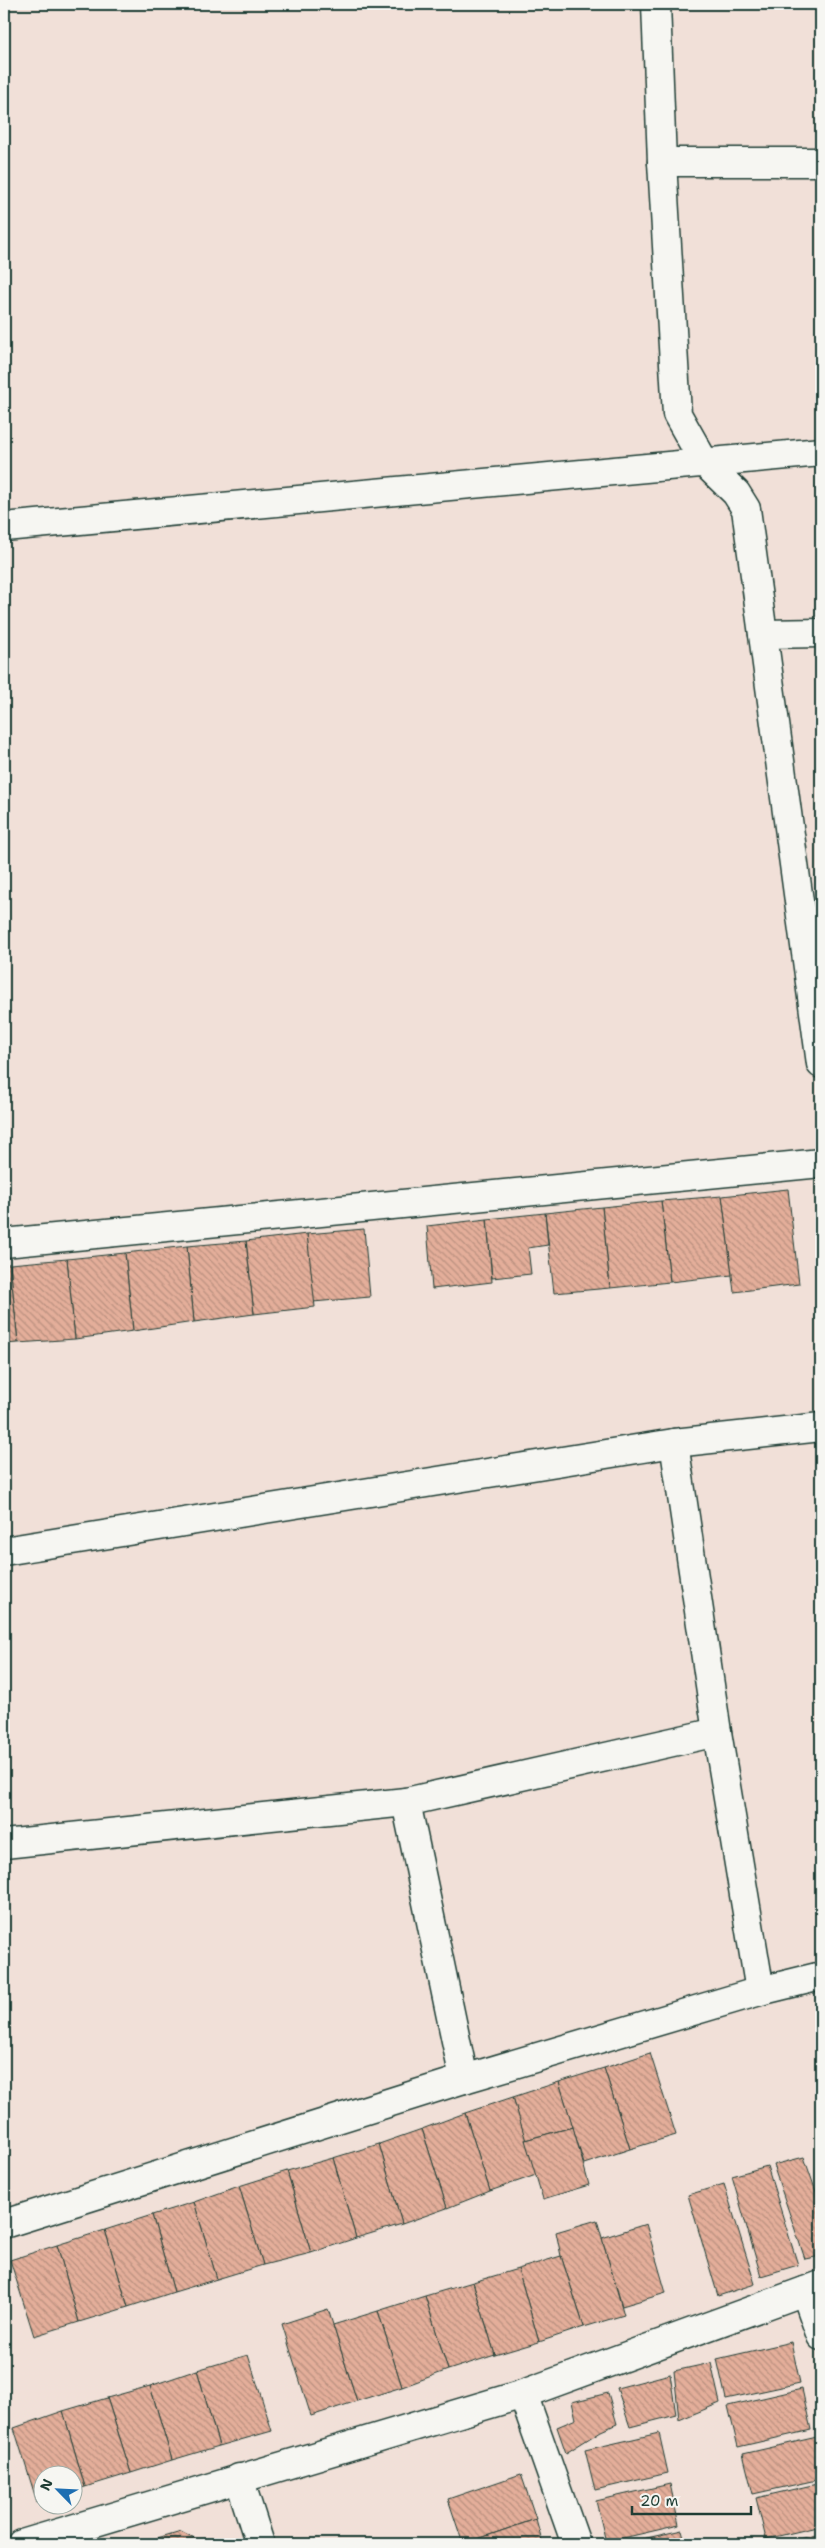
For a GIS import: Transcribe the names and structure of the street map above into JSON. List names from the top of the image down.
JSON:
{
  "scale_bar": "20 m",
  "north": "top left"
}
